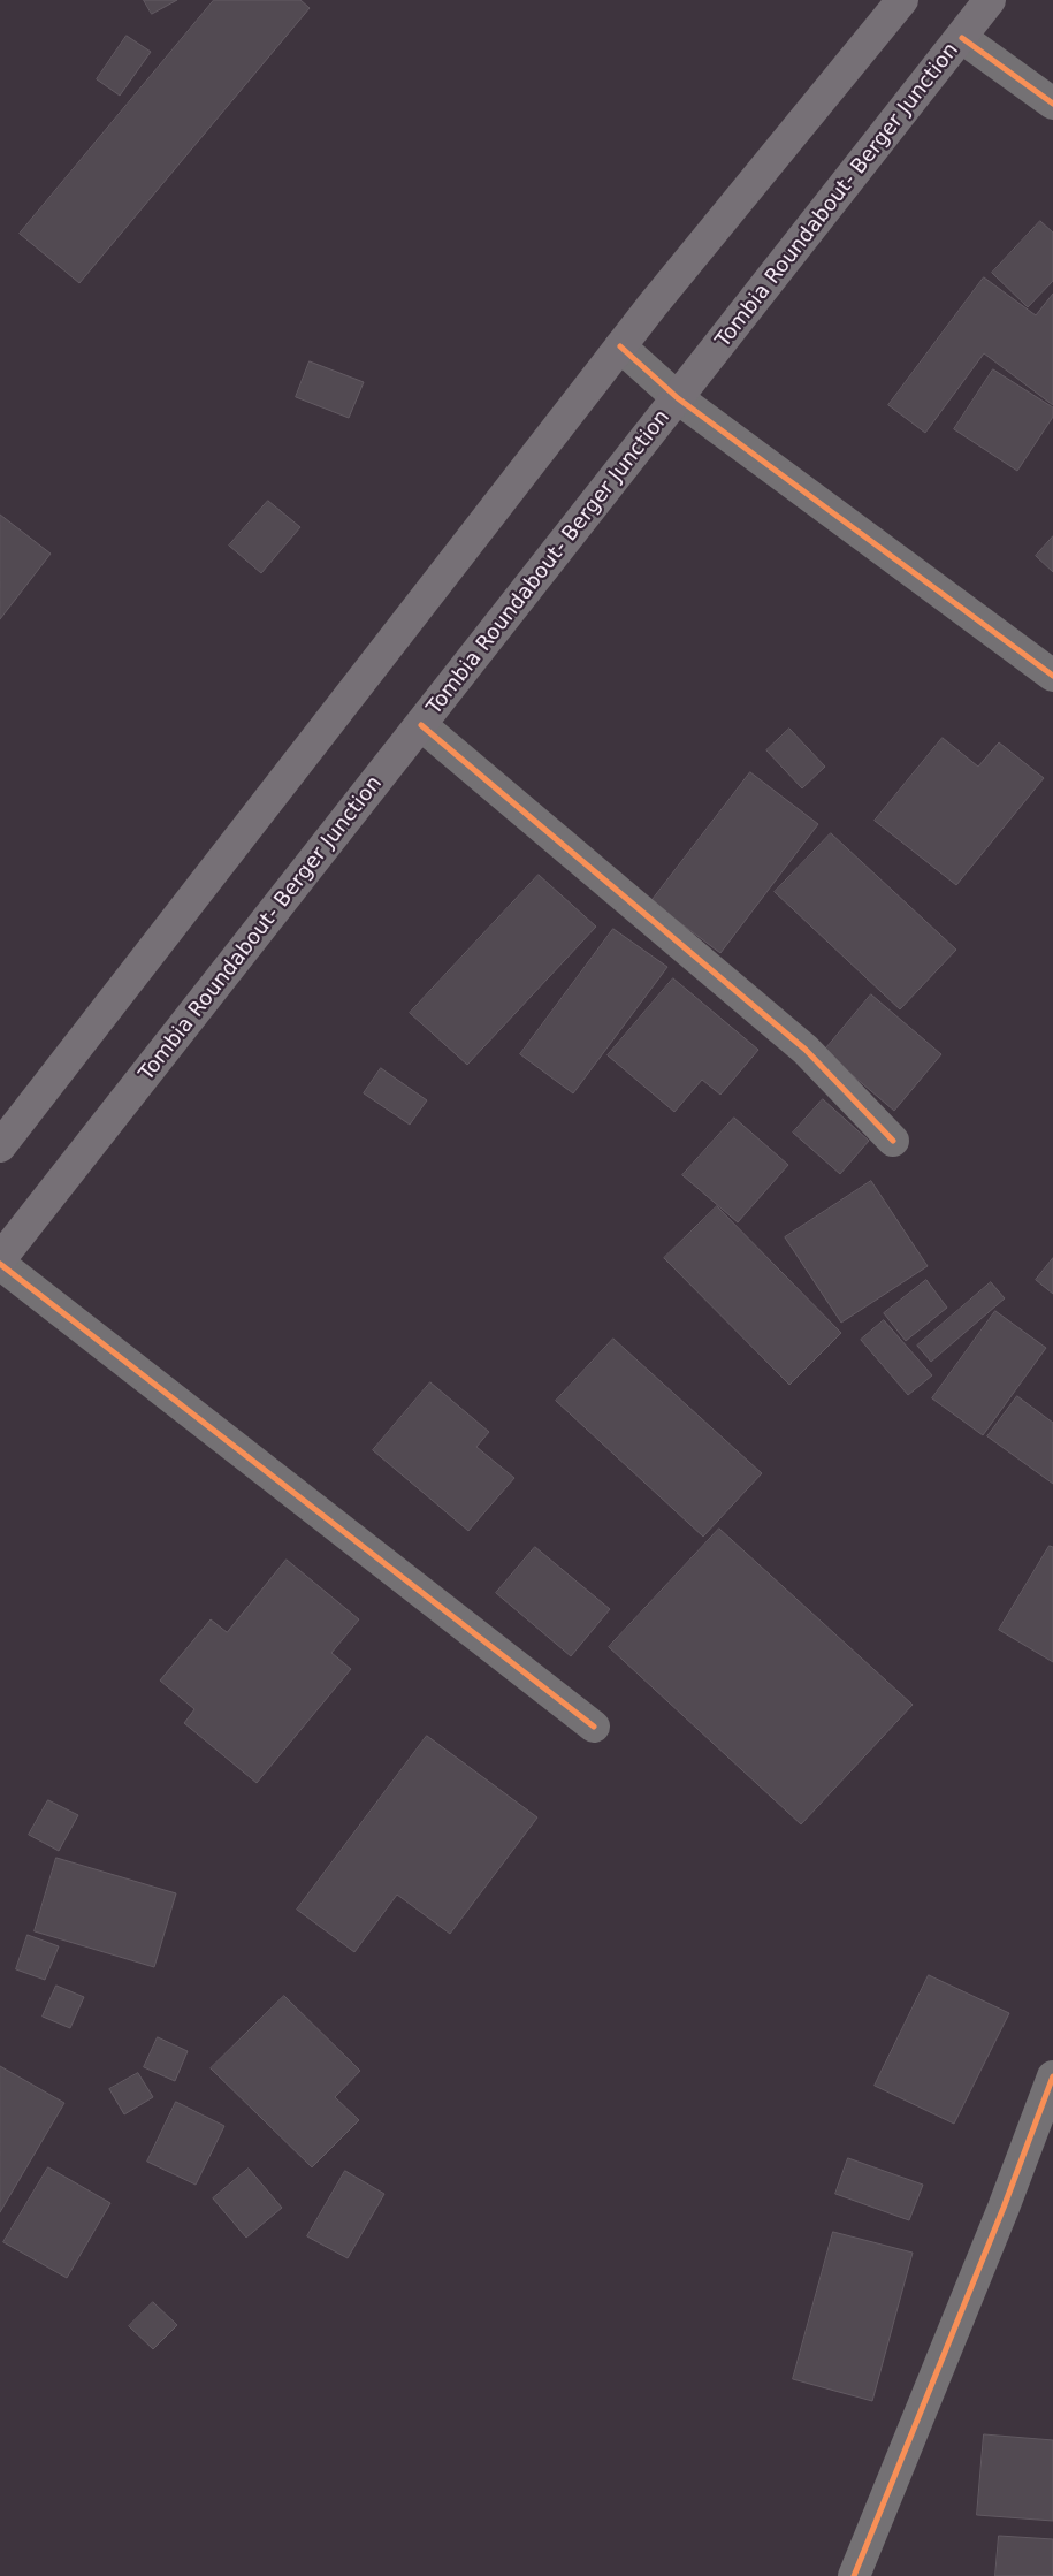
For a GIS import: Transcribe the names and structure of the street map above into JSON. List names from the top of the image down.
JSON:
{
  "streets": {
    "main road": ["Tombia Roundabout- Berger Junction"]
  }
}
